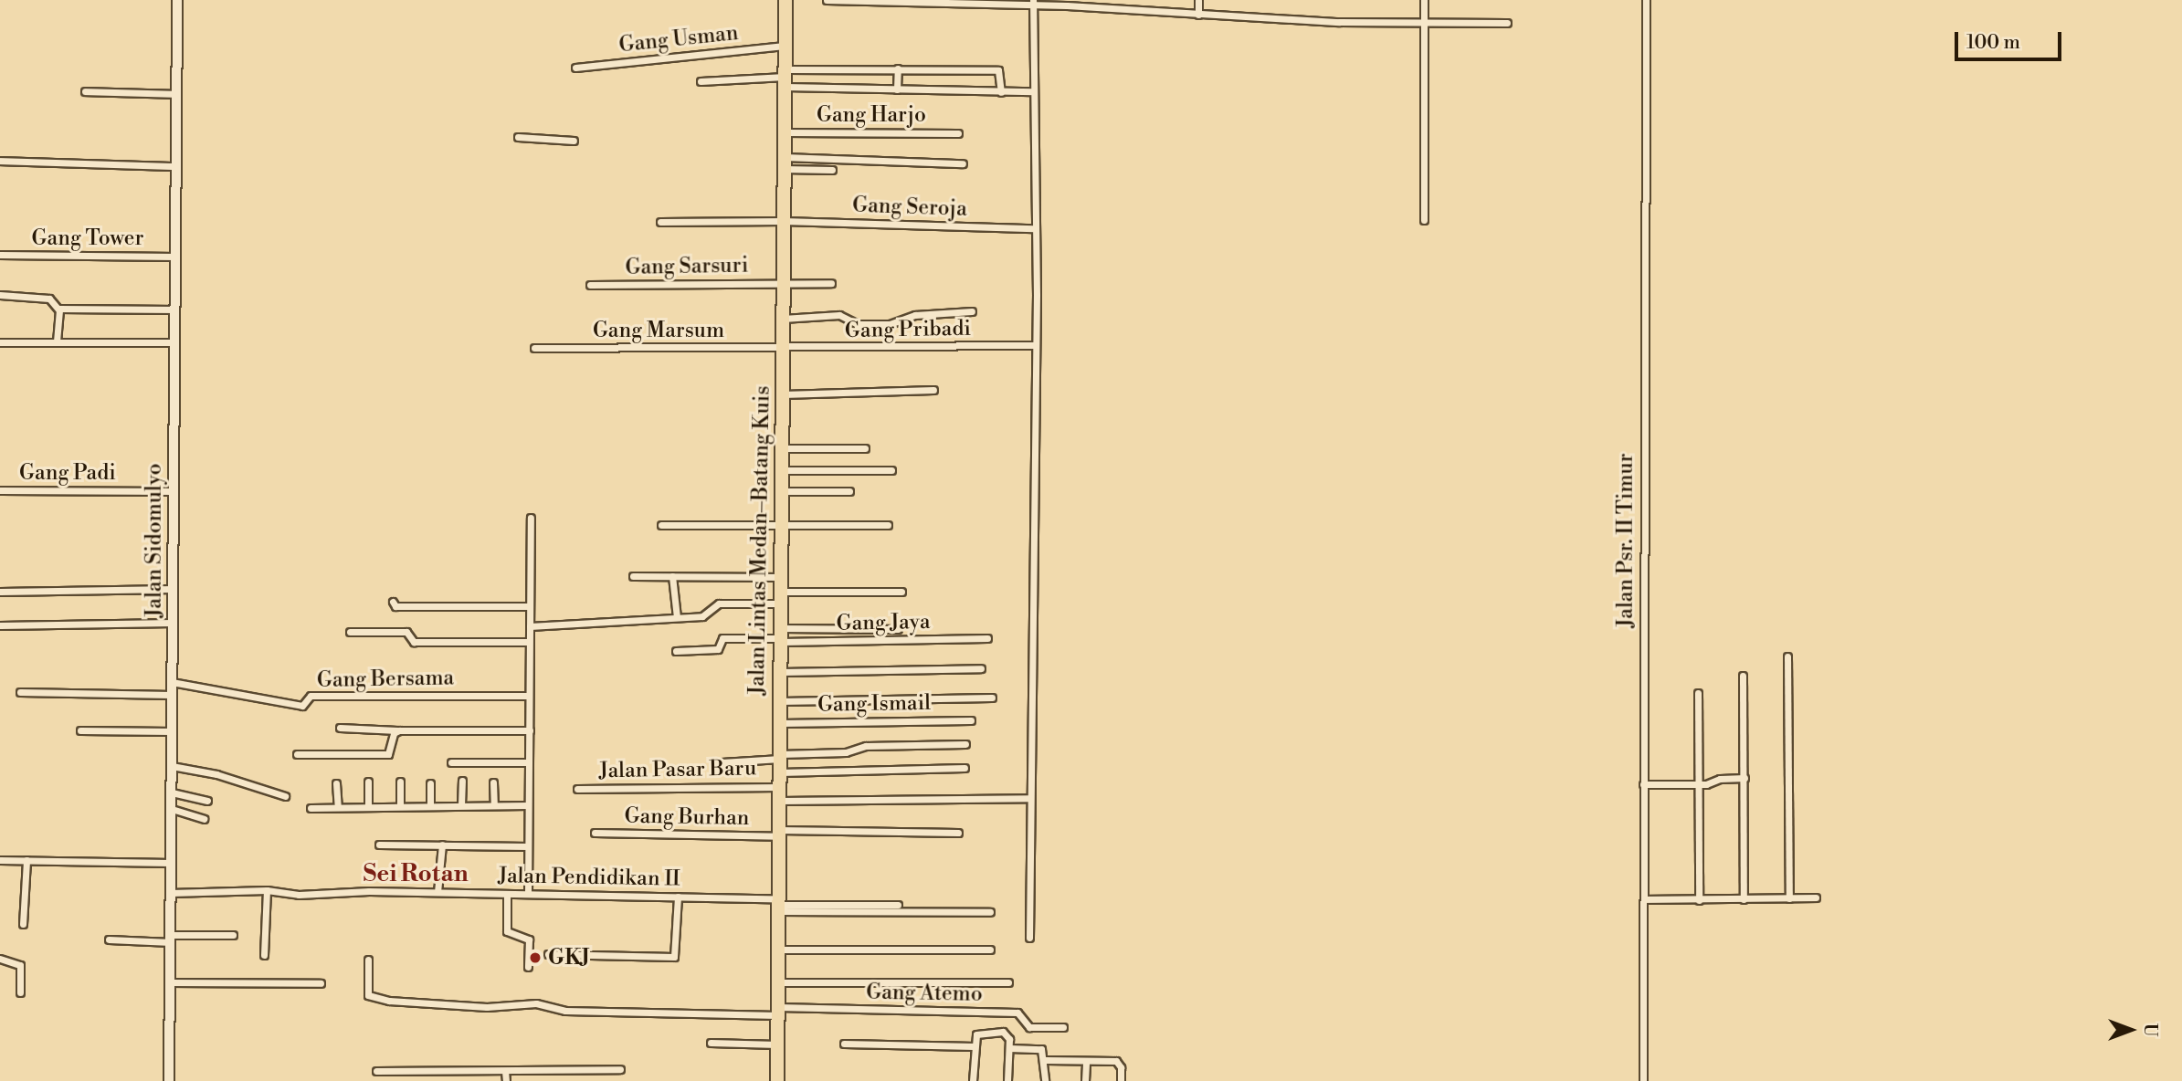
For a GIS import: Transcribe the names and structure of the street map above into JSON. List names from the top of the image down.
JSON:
{
  "streets": {
    "highway": ["Jalan Lintas Medan–Batang Kuis"],
    "street": [
      "Gang Usman",
      "Gang Harjo",
      "Gang Seroja",
      "Gang Tower",
      "Gang Sarsuri",
      "Gang Pribadi",
      "Gang Marsum",
      "Gang Padi",
      "Jalan Sidomulyo",
      "Jalan Psr. II Timur",
      "Gang Jaya",
      "Gang Bersama",
      "Gang Ismail",
      "Jalan Pasar Baru",
      "Gang Burhan",
      "Jalan Pendidikan II",
      "Gang Atemo"
    ]
  },
  "crossings": [
    ["Gang Usman", "Jalan Lintas Medan–Batang Kuis"],
    ["Gang Harjo", "Jalan Lintas Medan–Batang Kuis"],
    ["Gang Seroja", "Jalan Lintas Medan–Batang Kuis"],
    ["Gang Tower", "Jalan Sidomulyo"],
    ["Gang Sarsuri", "Jalan Lintas Medan–Batang Kuis"],
    ["Gang Pribadi", "Gang Marsum"],
    ["Gang Pribadi", "Jalan Lintas Medan–Batang Kuis"],
    ["Gang Marsum", "Jalan Lintas Medan–Batang Kuis"],
    ["Gang Padi", "Jalan Sidomulyo"],
    ["Jalan Sidomulyo", "Gang Bersama"],
    ["Jalan Sidomulyo", "Jalan Pendidikan II"],
    ["Jalan Lintas Medan–Batang Kuis", "Gang Jaya"],
    ["Jalan Lintas Medan–Batang Kuis", "Gang Ismail"],
    ["Jalan Lintas Medan–Batang Kuis", "Jalan Pasar Baru"],
    ["Jalan Lintas Medan–Batang Kuis", "Gang Burhan"],
    ["Jalan Lintas Medan–Batang Kuis", "Jalan Pendidikan II"],
    ["Jalan Lintas Medan–Batang Kuis", "Gang Atemo"]
  ],
  "districts": ["Sei Rotan"],
  "places": ["GKJ"],
  "scale_bar": "100 m",
  "north": "right"
}
